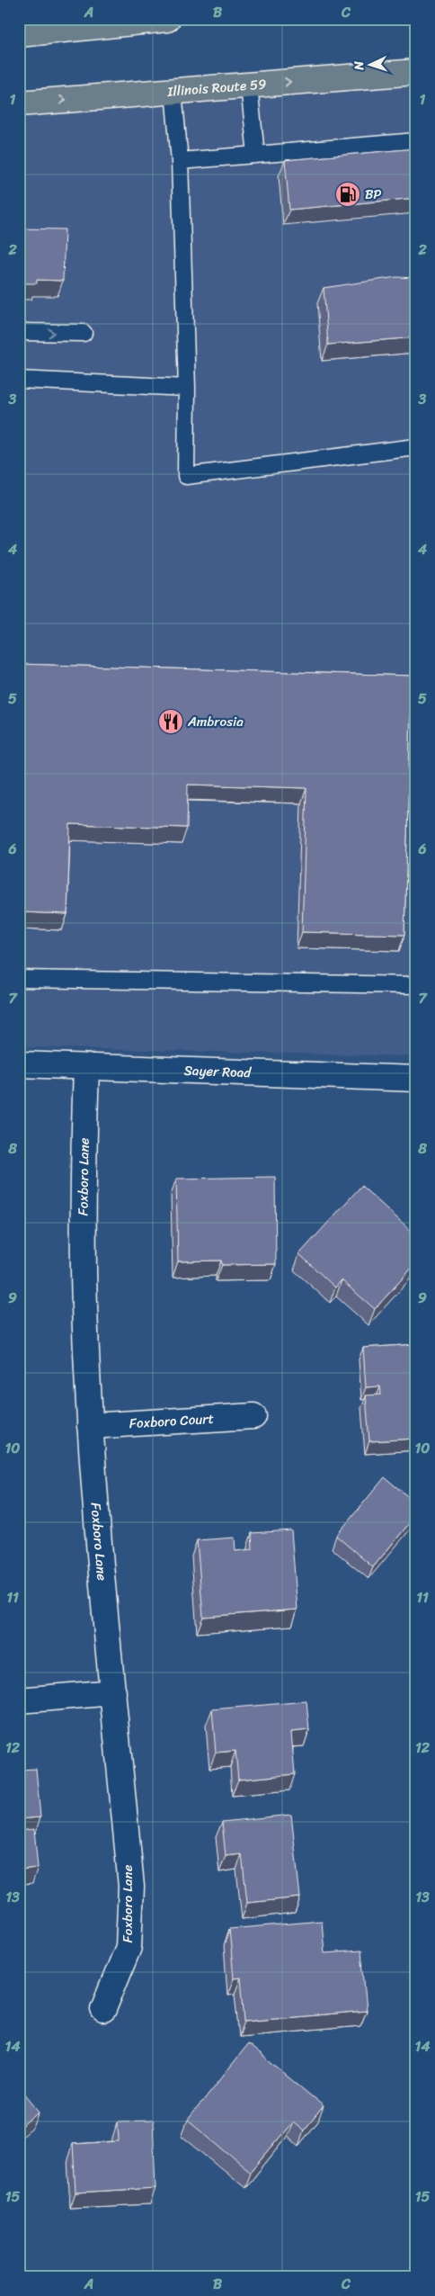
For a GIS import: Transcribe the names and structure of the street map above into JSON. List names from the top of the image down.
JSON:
{
  "streets": {
    "main road": ["Illinois Route 59"],
    "street": ["Sayer Road", "Foxboro Lane", "Foxboro Court"]
  },
  "crossings": [
    ["Sayer Road", "Foxboro Lane"],
    ["Foxboro Lane", "Foxboro Court"]
  ],
  "places": {
    "fuel station": ["BP"],
    "restaurant": ["Ambrosia"]
  },
  "north": "left",
  "grid": {
    "columns": ["A", "B", "C"],
    "rows": [
      "1",
      "2",
      "3",
      "4",
      "5",
      "6",
      "7",
      "8",
      "9",
      "10",
      "11",
      "12",
      "13",
      "14",
      "15"
    ]
  }
}
